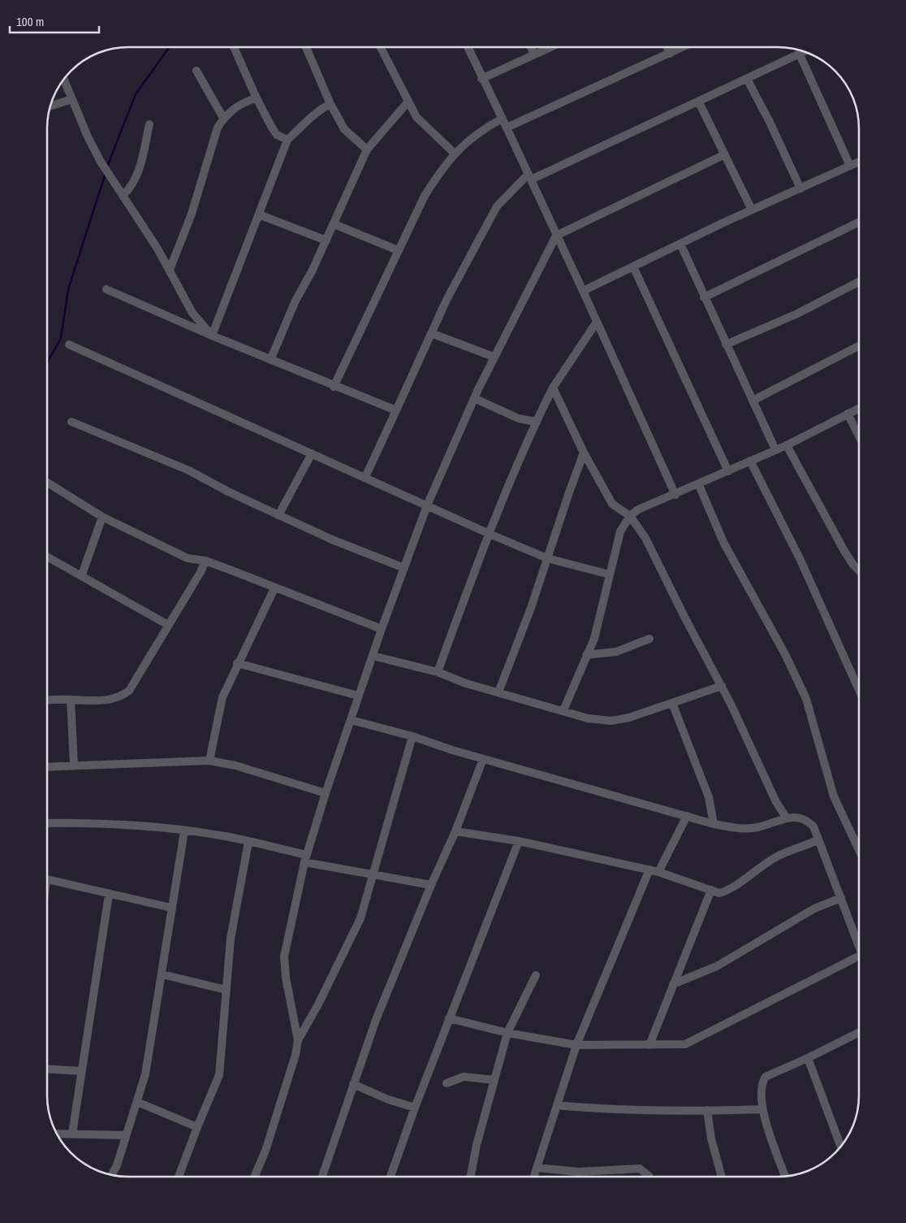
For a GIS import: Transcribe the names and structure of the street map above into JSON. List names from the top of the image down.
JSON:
{
  "scale_bar": "100 m"
}
